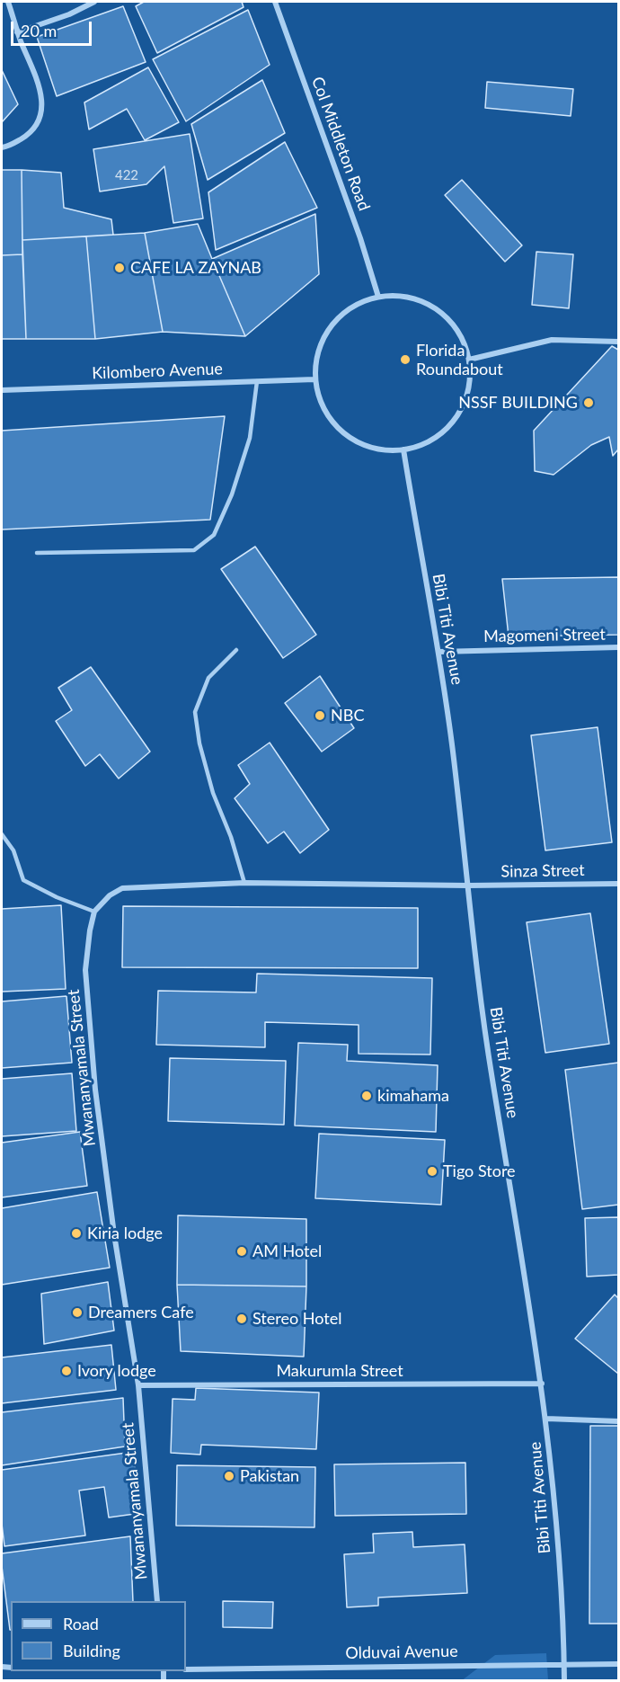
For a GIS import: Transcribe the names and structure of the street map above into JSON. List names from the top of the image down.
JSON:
{
  "streets": {
    "street": [
      "Col Middleton Road",
      "Kilombero Avenue",
      "Bibi Titi Avenue",
      "Magomeni Street",
      "Sinza Street",
      "Mwananyamala Street",
      "Makurumla Street",
      "Olduvai Avenue"
    ]
  },
  "crossings": [
    ["Col Middleton Road", "Kilombero Avenue"],
    ["Col Middleton Road", "Bibi Titi Avenue"],
    ["Kilombero Avenue", "Bibi Titi Avenue"],
    ["Bibi Titi Avenue", "Magomeni Street"],
    ["Bibi Titi Avenue", "Sinza Street"],
    ["Bibi Titi Avenue", "Makurumla Street"],
    ["Bibi Titi Avenue", "Olduvai Avenue"],
    ["Mwananyamala Street", "Makurumla Street"]
  ],
  "places": [
    "CAFE LA ZAYNAB",
    "Florida Roundabout",
    "NSSF BUILDING",
    "NBC",
    "kimahama",
    "Tigo Store",
    "Kiria lodge",
    "AM Hotel",
    "Dreamers Cafe",
    "Stereo Hotel",
    "Ivory lodge",
    "Pakistan"
  ],
  "house_numbers": ["422"],
  "legend": ["Road", "Building"],
  "scale_bar": "20 m"
}
